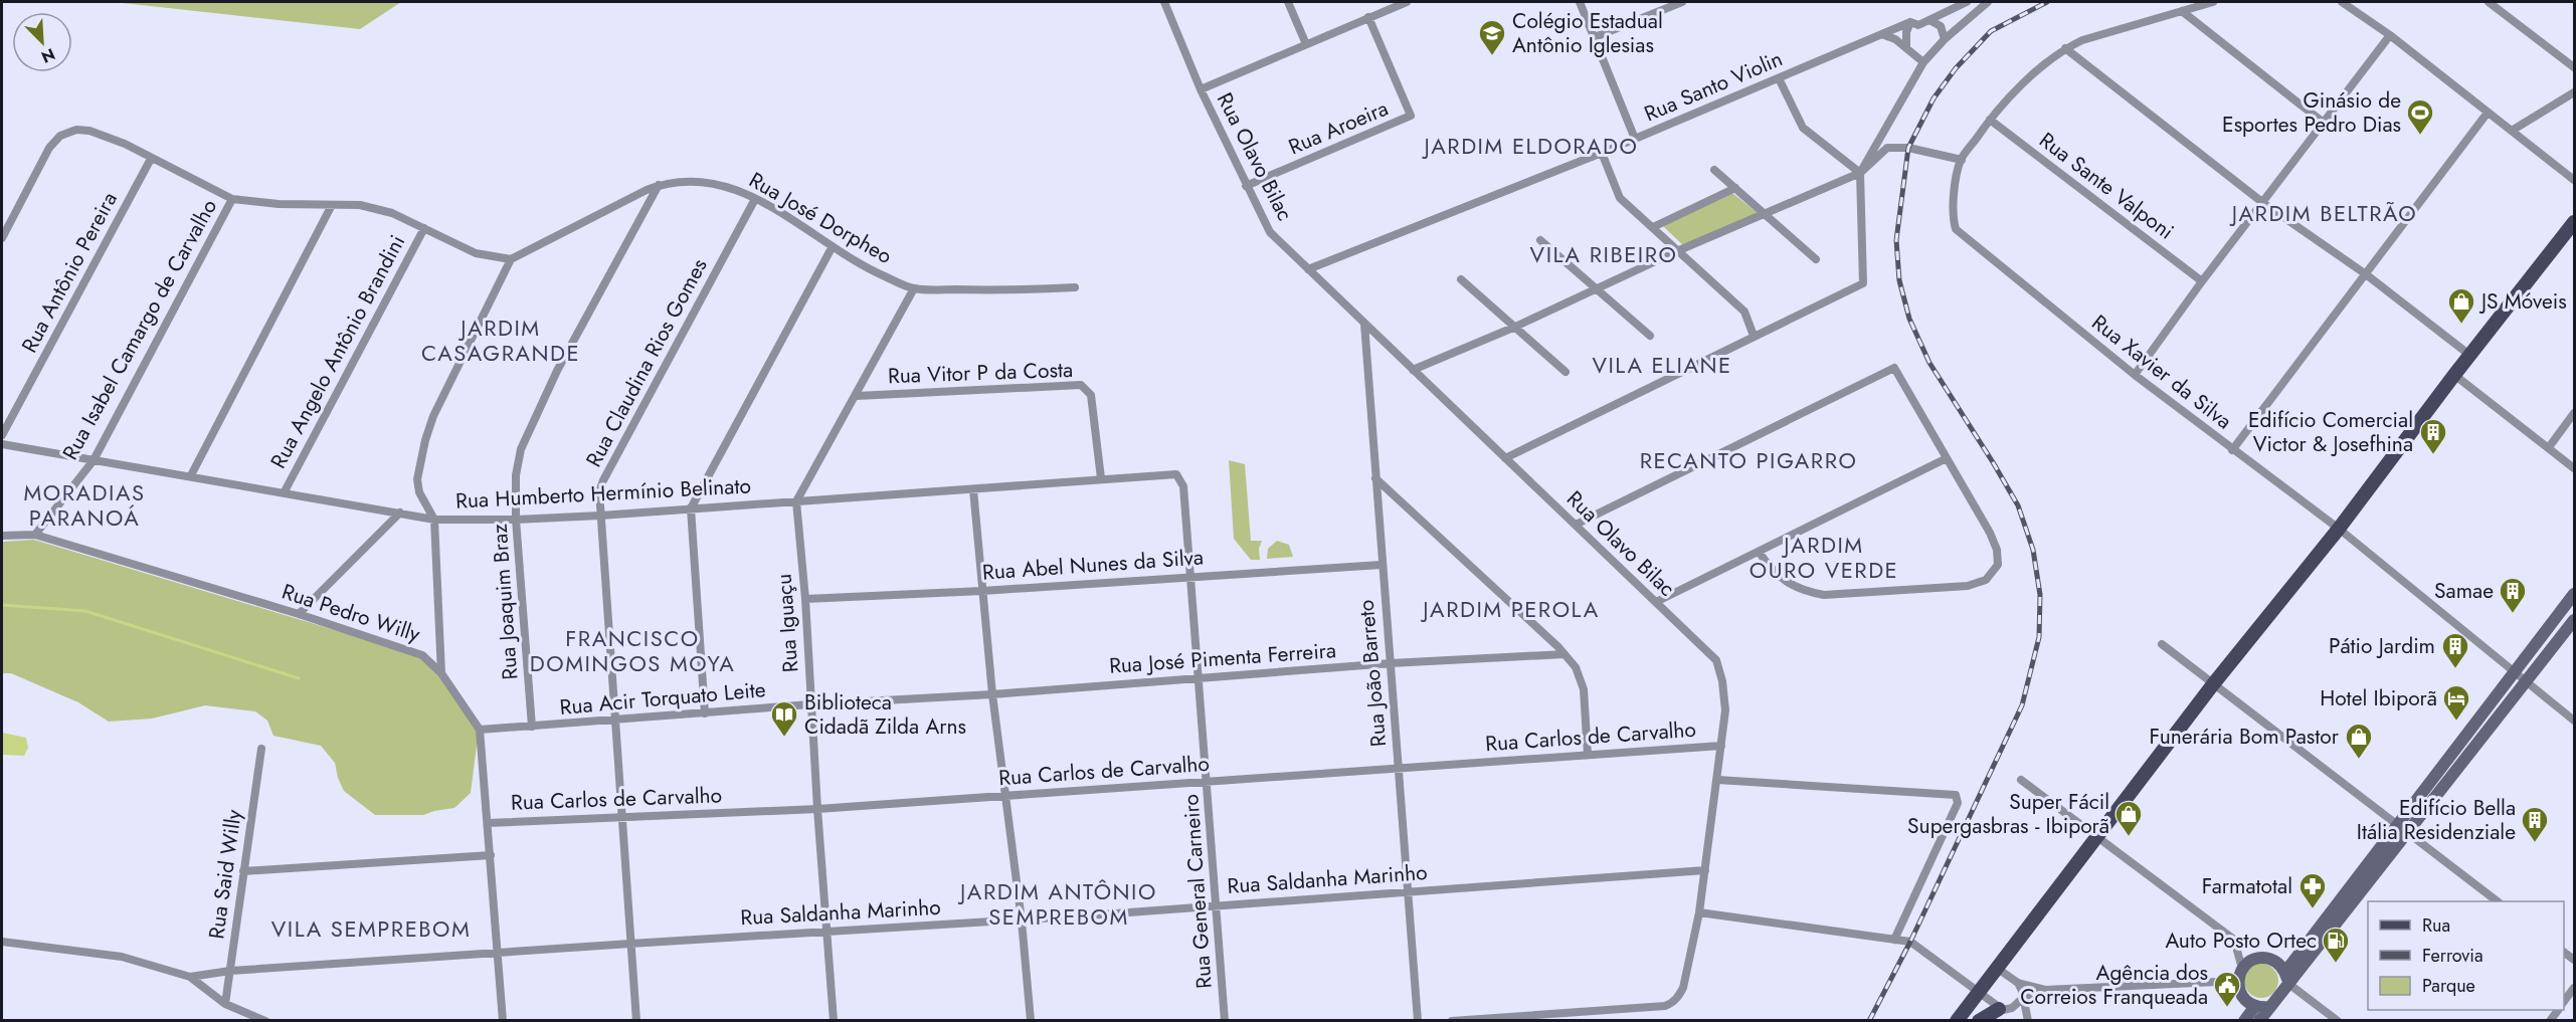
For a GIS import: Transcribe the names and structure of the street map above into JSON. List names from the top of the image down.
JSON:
{
  "streets": {
    "street": [
      "Rua Santo Violin",
      "Rua Aroeira",
      "Rua Olavo Bilac",
      "Rua Sante Valponi",
      "Rua José Dorpheo",
      "Rua Antônio Pereira",
      "Rua Isabel Camargo de Carvalho",
      "Rua Angelo Antônio Brandini",
      "Rua Claudina Rios Gomes",
      "Rua Xavier da Silva",
      "Rua Vitor P da Costa",
      "Rua Humberto Hermínio Belinato",
      "Rua Abel Nunes da Silva",
      "Rua Joaquim Braz",
      "Rua Pedro Willy",
      "Rua Iguaçu",
      "Rua José Pimenta Ferreira",
      "Rua João Barreto",
      "Rua Acir Torquato Leite",
      "Rua Carlos de Carvalho",
      "Rua Said Willy",
      "Rua Saldanha Marinho",
      "Rua General Carneiro"
    ]
  },
  "crossings": [
    ["Rua Santo Violin", "Rua Olavo Bilac"],
    ["Rua Aroeira", "Rua Olavo Bilac"],
    ["Rua Olavo Bilac", "Rua João Barreto"],
    ["Rua Olavo Bilac", "Rua Carlos de Carvalho"],
    ["Rua Olavo Bilac", "Rua Saldanha Marinho"],
    ["Rua José Dorpheo", "Rua Claudina Rios Gomes"],
    ["Rua José Dorpheo", "Rua Joaquim Braz"],
    ["Rua Isabel Camargo de Carvalho", "Rua Humberto Hermínio Belinato"],
    ["Rua Isabel Camargo de Carvalho", "Rua Pedro Willy"],
    ["Rua Angelo Antônio Brandini", "Rua Humberto Hermínio Belinato"],
    ["Rua Claudina Rios Gomes", "Rua Humberto Hermínio Belinato"],
    ["Rua Claudina Rios Gomes", "Rua Acir Torquato Leite"],
    ["Rua Claudina Rios Gomes", "Rua Carlos de Carvalho"],
    ["Rua Claudina Rios Gomes", "Rua Saldanha Marinho"],
    ["Rua Vitor P da Costa", "Rua Humberto Hermínio Belinato"],
    ["Rua Humberto Hermínio Belinato", "Rua Joaquim Braz"],
    ["Rua Humberto Hermínio Belinato", "Rua Iguaçu"],
    ["Rua Humberto Hermínio Belinato", "Rua General Carneiro"],
    ["Rua Abel Nunes da Silva", "Rua Iguaçu"],
    ["Rua Abel Nunes da Silva", "Rua João Barreto"],
    ["Rua Abel Nunes da Silva", "Rua General Carneiro"],
    ["Rua Joaquim Braz", "Rua Acir Torquato Leite"],
    ["Rua Pedro Willy", "Rua Acir Torquato Leite"],
    ["Rua Pedro Willy", "Rua Carlos de Carvalho"],
    ["Rua Pedro Willy", "Rua Saldanha Marinho"],
    ["Rua Iguaçu", "Rua Acir Torquato Leite"],
    ["Rua Iguaçu", "Rua Carlos de Carvalho"],
    ["Rua Iguaçu", "Rua Saldanha Marinho"],
    ["Rua José Pimenta Ferreira", "Rua João Barreto"],
    ["Rua José Pimenta Ferreira", "Rua Acir Torquato Leite"],
    ["Rua José Pimenta Ferreira", "Rua General Carneiro"],
    ["Rua João Barreto", "Rua Carlos de Carvalho"],
    ["Rua João Barreto", "Rua Saldanha Marinho"],
    ["Rua Carlos de Carvalho", "Rua General Carneiro"],
    ["Rua Said Willy", "Rua Saldanha Marinho"],
    ["Rua Saldanha Marinho", "Rua General Carneiro"]
  ],
  "districts": [
    "JARDIM ELDORADO",
    "JARDIM BELTRÃO",
    "VILA RIBEIRO",
    "JARDIM CASAGRANDE",
    "VILA ELIANE",
    "RECANTO PIGARRO",
    "MORADIAS PARANOÁ",
    "JARDIM OURO VERDE",
    "JARDIM PEROLA",
    "FRANCISCO DOMINGOS MOYA",
    "JARDIM ANTÔNIO SEMPREBOM",
    "VILA SEMPREBOM"
  ],
  "places": {
    "school or university": ["Colégio Estadual Antônio Iglesias"],
    "sports": ["Ginásio de Esportes Pedro Dias"],
    "shop": ["JS Móveis", "Funerária Bom Pastor", "Super Fácil Supergasbras - Ibiporã"],
    "building": [
      "Edifício Comercial Victor & Josefhina",
      "Samae",
      "Pátio Jardim",
      "Edifício Bella Itália Residenziale"
    ],
    "hotel": ["Hotel Ibiporã"],
    "library": ["Biblioteca Cidadã Zilda Arns"],
    "pharmacy": ["Farmatotal"],
    "fuel station": ["Auto Posto Ortec"],
    "public building": ["Agência dos Correios Franqueada"]
  },
  "legend": ["Rua", "Ferrovia", "Parque"],
  "north": "bottom right"
}
